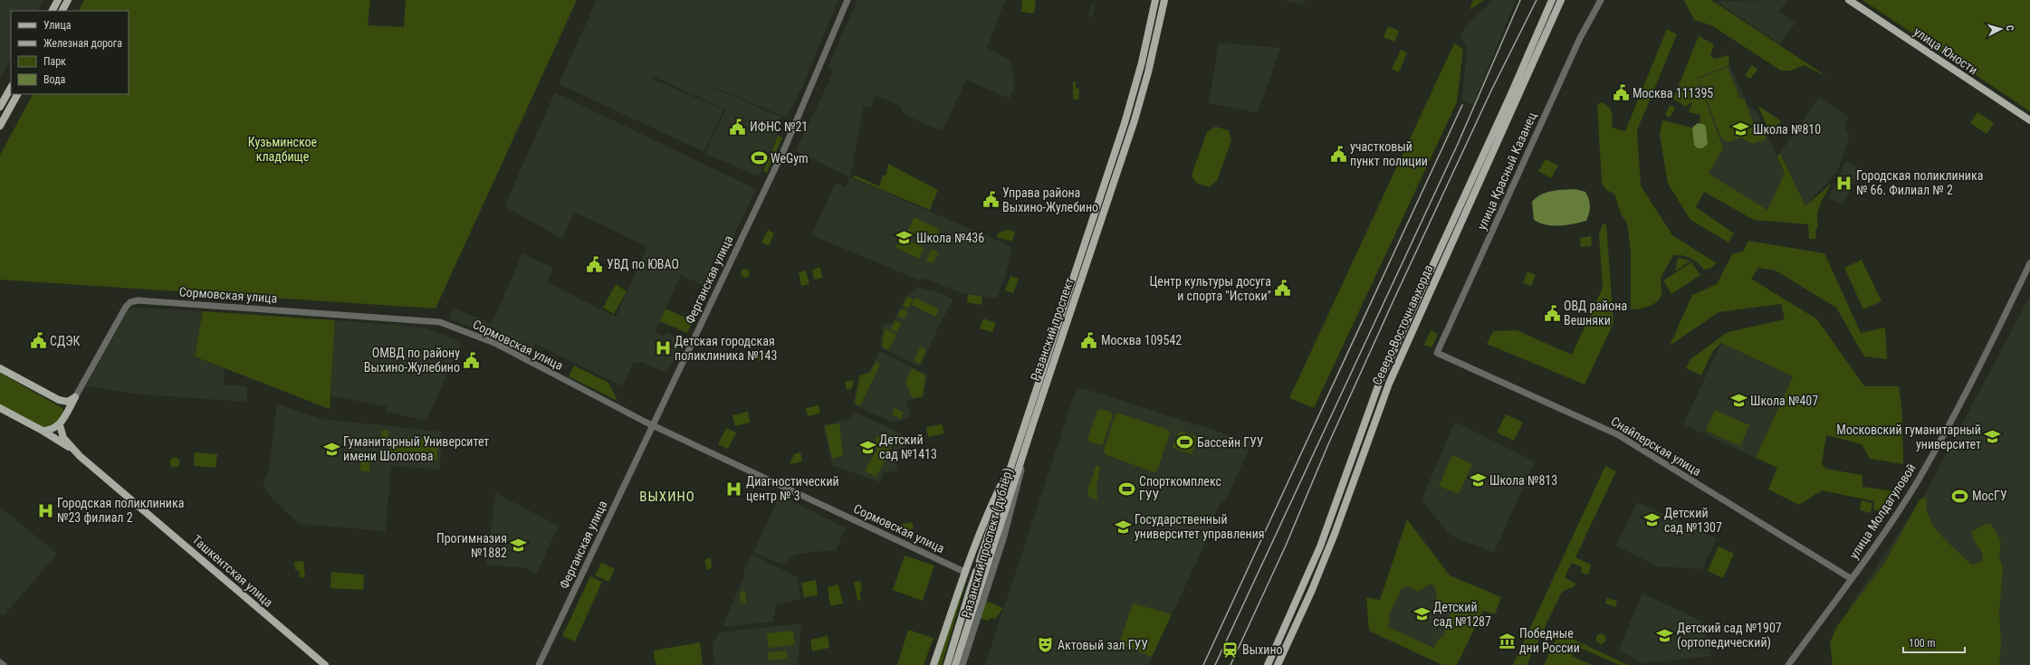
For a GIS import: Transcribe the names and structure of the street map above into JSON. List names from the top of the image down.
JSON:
{
  "streets": {
    "main road": [
      "улица Юности",
      "Северо-Восточная хорда",
      "Рязанский проспект",
      "Рязанский проспект (дублёр)",
      "Ташкентская улица"
    ],
    "street": [
      "улица Красный Казанец",
      "Ферганская улица",
      "Сормовская улица",
      "Снайперская улица",
      "улица Молдагуловой"
    ]
  },
  "crossings": [
    ["улица Красный Казанец", "Снайперская улица"],
    ["Ферганская улица", "Сормовская улица"],
    ["Сормовская улица", "Рязанский проспект (дублёр)"],
    ["Рязанский проспект", "Рязанский проспект (дублёр)"],
    ["Снайперская улица", "улица Молдагуловой"]
  ],
  "districts": ["ВЫХИНО"],
  "parks": ["Кузьминское кладбище"],
  "places": {
    "public building": [
      "Москва 111395",
      "ИФНС №21",
      "участковый пункт полиции",
      "Управа района Выхино-Жулебино",
      "УВД по ЮВАО",
      "Центр культуры досуга и спорта \"Истоки\"",
      "ОВД района Вешняки",
      "Москва 109542",
      "СДЭК",
      "ОМВД по району Выхино-Жулебино"
    ],
    "school or university": [
      "Школа №810",
      "Школа №436",
      "Школа №407",
      "Московский гуманитарный университет",
      "Детский сад №1413",
      "Гуманитарный Университет имени Шолохова",
      "Школа №813",
      "Детский сад №1307",
      "Государственный университет управления",
      "Прогимназия №1882",
      "Детский сад №1287",
      "Детский сад №1907 (ортопедический)"
    ],
    "sports": [
      "WeGym",
      "Бассейн ГУУ",
      "Спорткомплекс ГУУ",
      "МосГУ"
    ],
    "hospital": [
      "Городская поликлиника № 66. Филиал № 2",
      "Детская городская поликлиника №143",
      "Диагностический центр № 3",
      "Городская поликлиника №23 филиал 2"
    ],
    "museum": ["Победные дни России"],
    "theatre": ["Актовый зал ГУУ"],
    "station": ["Выхино"]
  },
  "legend": [
    "Улица",
    "Железная дорога",
    "Парк",
    "Вода"
  ],
  "scale_bar": "100 m",
  "north": "right"
}
